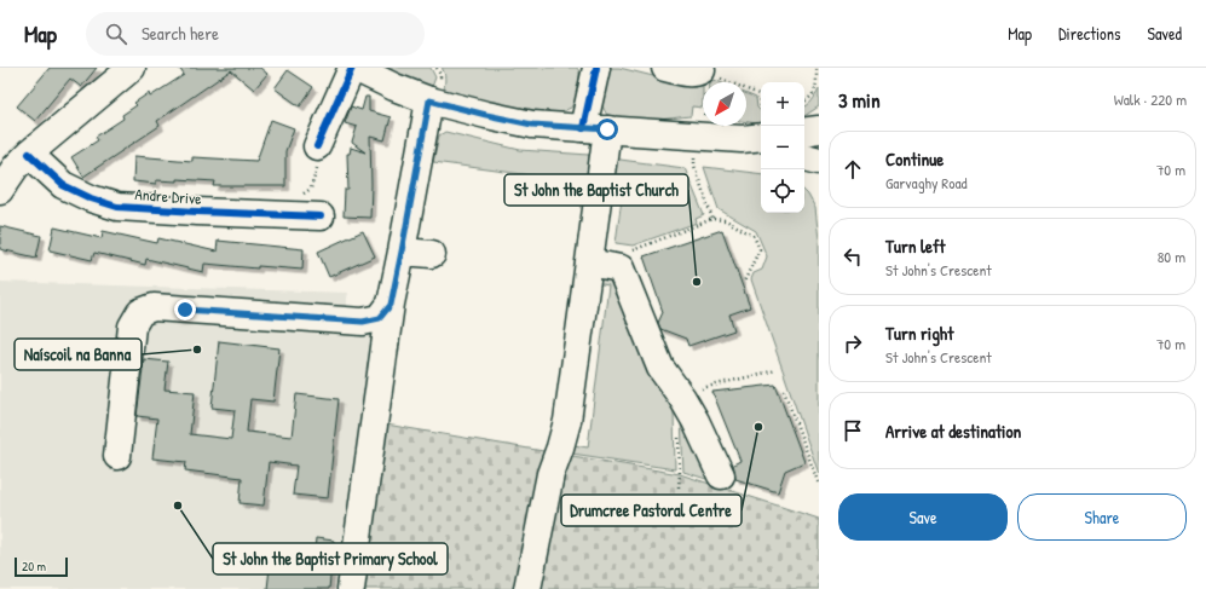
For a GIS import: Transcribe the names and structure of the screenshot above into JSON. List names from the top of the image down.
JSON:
{
  "streets": {
    "street": ["Andre Drive"]
  },
  "places": [
    "St John the Baptist Church",
    "Naíscoil na Banna",
    "Drumcree Pastoral Centre",
    "St John the Baptist Primary School"
  ],
  "scale_bar": "20 m",
  "north": "bottom left",
  "page": {
    "header": "Map",
    "search": "Search here",
    "nav": ["Map", "Directions", "Saved"],
    "heading": ["3 min", "Walk · 220 m"],
    "map_buttons": ["+", "−"],
    "list": [
      ["Continue", "Garvaghy Road", "70 m"],
      ["Turn left", "St John's Crescent", "80 m"],
      ["Turn right", "St John's Crescent", "70 m"],
      "Arrive at destination"
    ],
    "buttons": ["Save", "Share"],
    "scale": "20 m"
  }
}
